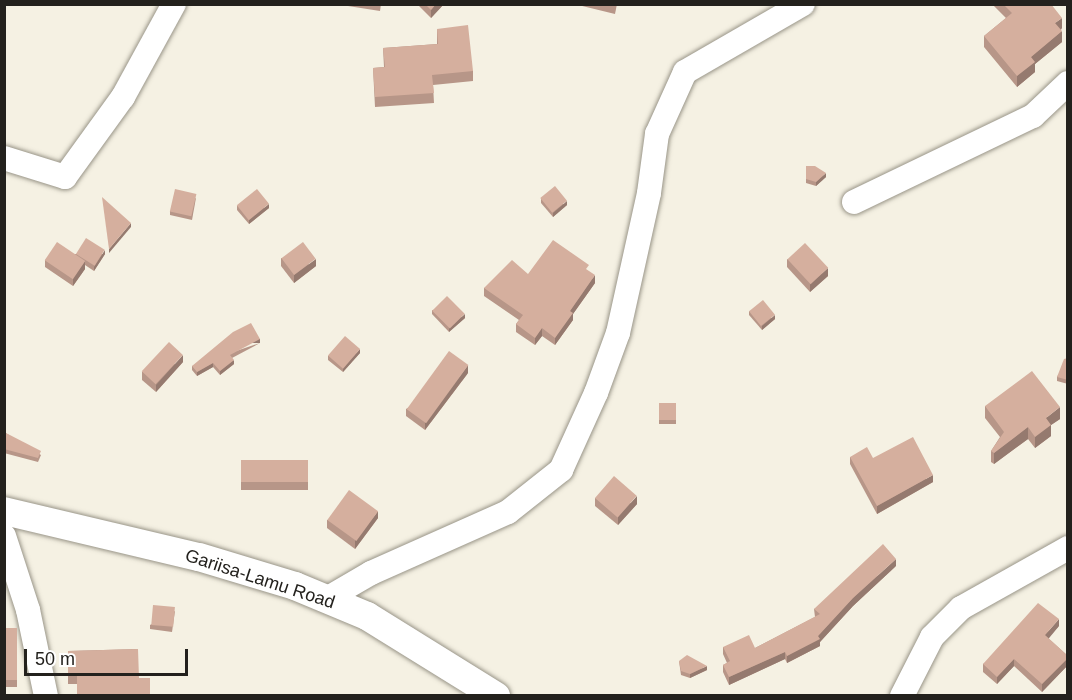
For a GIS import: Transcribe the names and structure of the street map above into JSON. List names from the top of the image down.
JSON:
{
  "streets": {
    "street": ["Gariisa-Lamu Road"]
  },
  "scale_bar": "50 m"
}
